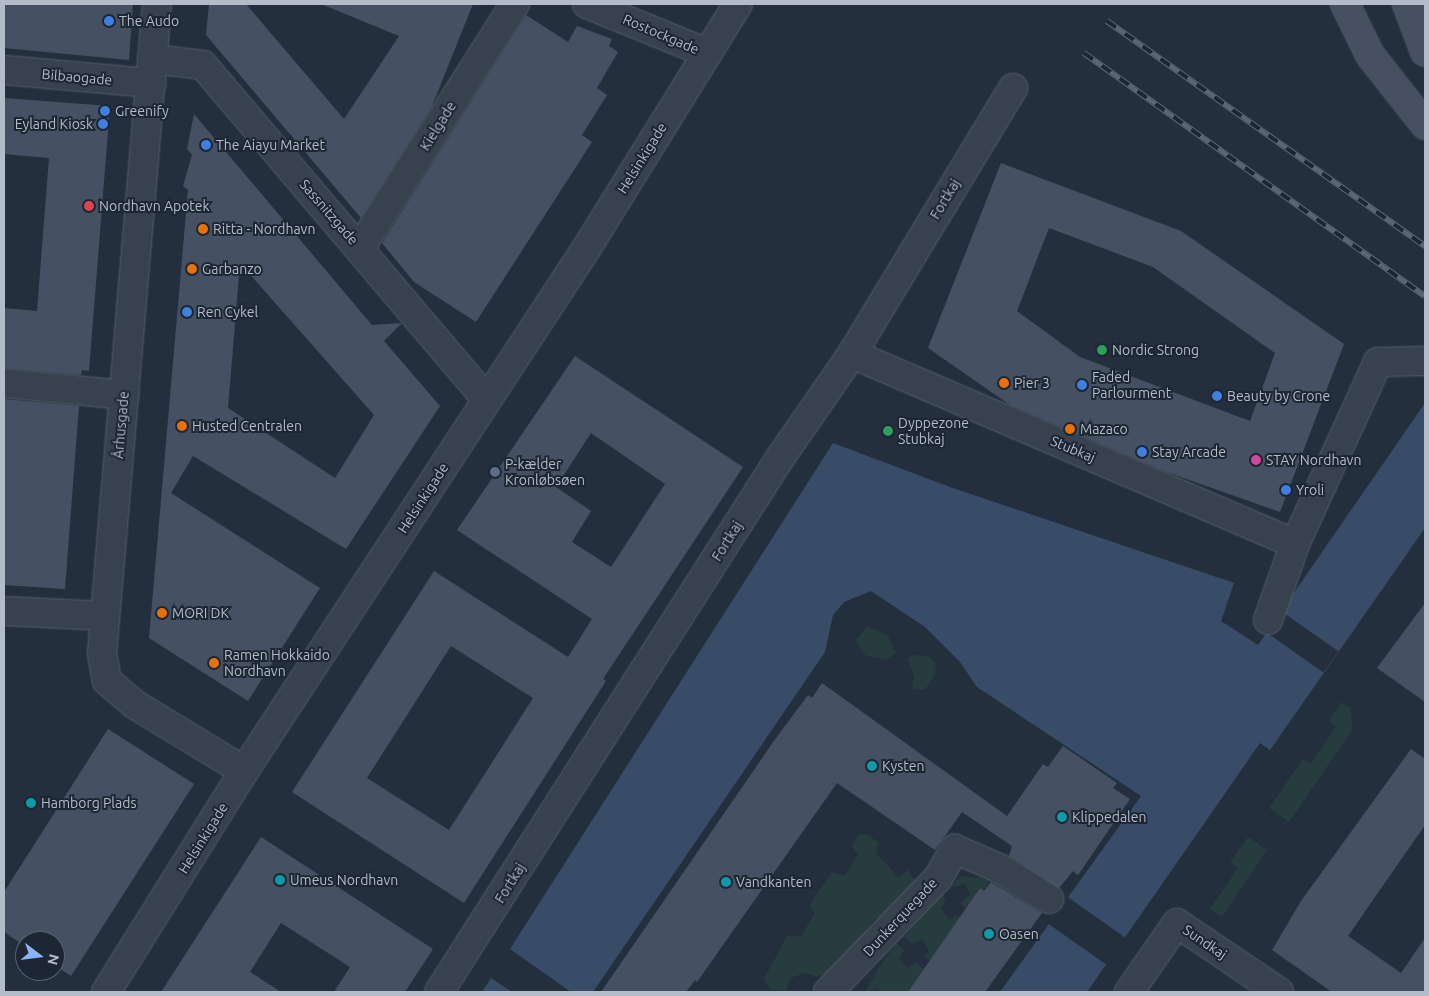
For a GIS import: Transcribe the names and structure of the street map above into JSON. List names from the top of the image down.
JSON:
{
  "streets": {
    "street": [
      "Rostockgade",
      "Bilbaogade",
      "Kielgade",
      "Helsinkigade",
      "Fortkaj",
      "Sassnitzgade",
      "Århusgade",
      "Stubkaj",
      "Dunkerquegade",
      "Sundkaj"
    ]
  },
  "crossings": [
    ["Rostockgade", "Helsinkigade"],
    ["Bilbaogade", "Sassnitzgade"],
    ["Bilbaogade", "Århusgade"],
    ["Kielgade", "Sassnitzgade"],
    ["Helsinkigade", "Sassnitzgade"],
    ["Helsinkigade", "Århusgade"],
    ["Fortkaj", "Stubkaj"],
    ["Sassnitzgade", "Århusgade"]
  ],
  "places": [
    "The Audo",
    "Greenify",
    "Eyland Kiosk",
    "The Aiayu Market",
    "Nordhavn Apotek",
    "Ritta - Nordhavn",
    "Garbanzo",
    "Ren Cykel",
    "Nordic Strong",
    "Pier 3",
    "Faded Parlourment",
    "Beauty by Crone",
    "Husted Centralen",
    "Mazaco",
    "Dyppezone Stubkaj",
    "Stay Arcade",
    "STAY Nordhavn",
    "P-kælder Kronløbsøen",
    "Yroli",
    "MORI DK",
    "Ramen Hokkaido Nordhavn",
    "Kysten",
    "Hamborg Plads",
    "Klippedalen",
    "Umeus Nordhavn",
    "Vandkanten",
    "Oasen"
  ],
  "north": "right"
}
